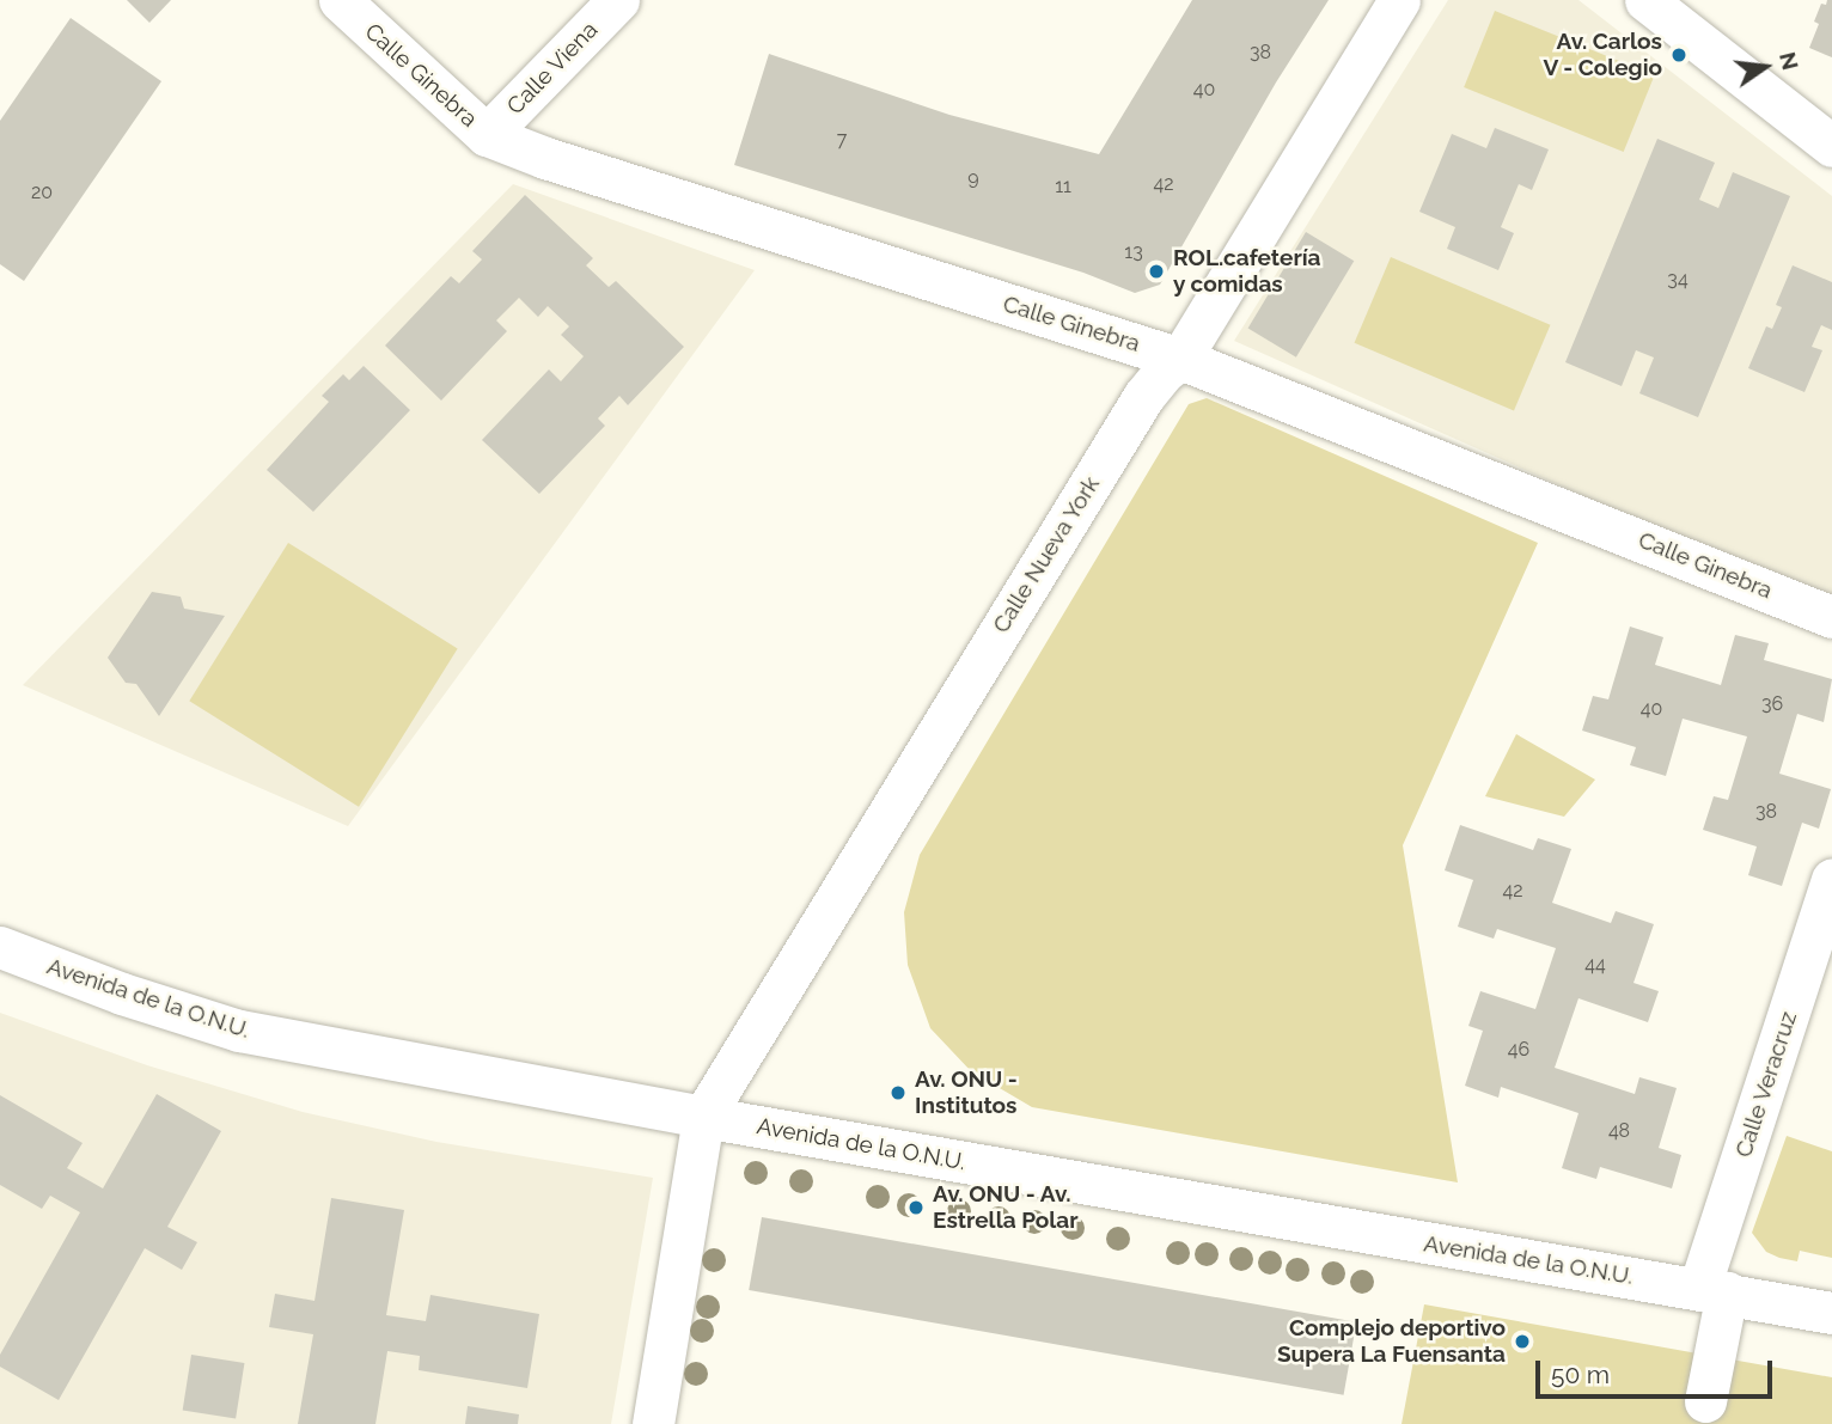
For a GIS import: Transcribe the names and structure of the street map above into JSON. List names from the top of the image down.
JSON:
{
  "streets": {
    "street": [
      "Calle Viena",
      "Calle Ginebra",
      "Calle Nueva York",
      "Avenida de la O.N.U.",
      "Calle Veracruz"
    ]
  },
  "crossings": [
    ["Calle Viena", "Calle Ginebra"],
    ["Calle Ginebra", "Calle Nueva York"],
    ["Calle Nueva York", "Avenida de la O.N.U."],
    ["Avenida de la O.N.U.", "Calle Veracruz"]
  ],
  "places": [
    "Av. Carlos V - Colegio",
    "ROL.cafetería y comidas",
    "Av. ONU - Institutos",
    "Av. ONU - Av. Estrella Polar",
    "Complejo deportivo Supera La Fuensanta"
  ],
  "house_numbers": [
    "38",
    "40",
    "7",
    "9",
    "42",
    "11",
    "20",
    "13",
    "34",
    "36",
    "40",
    "38",
    "42",
    "44",
    "46",
    "48"
  ],
  "scale_bar": "50 m",
  "north": "right"
}
